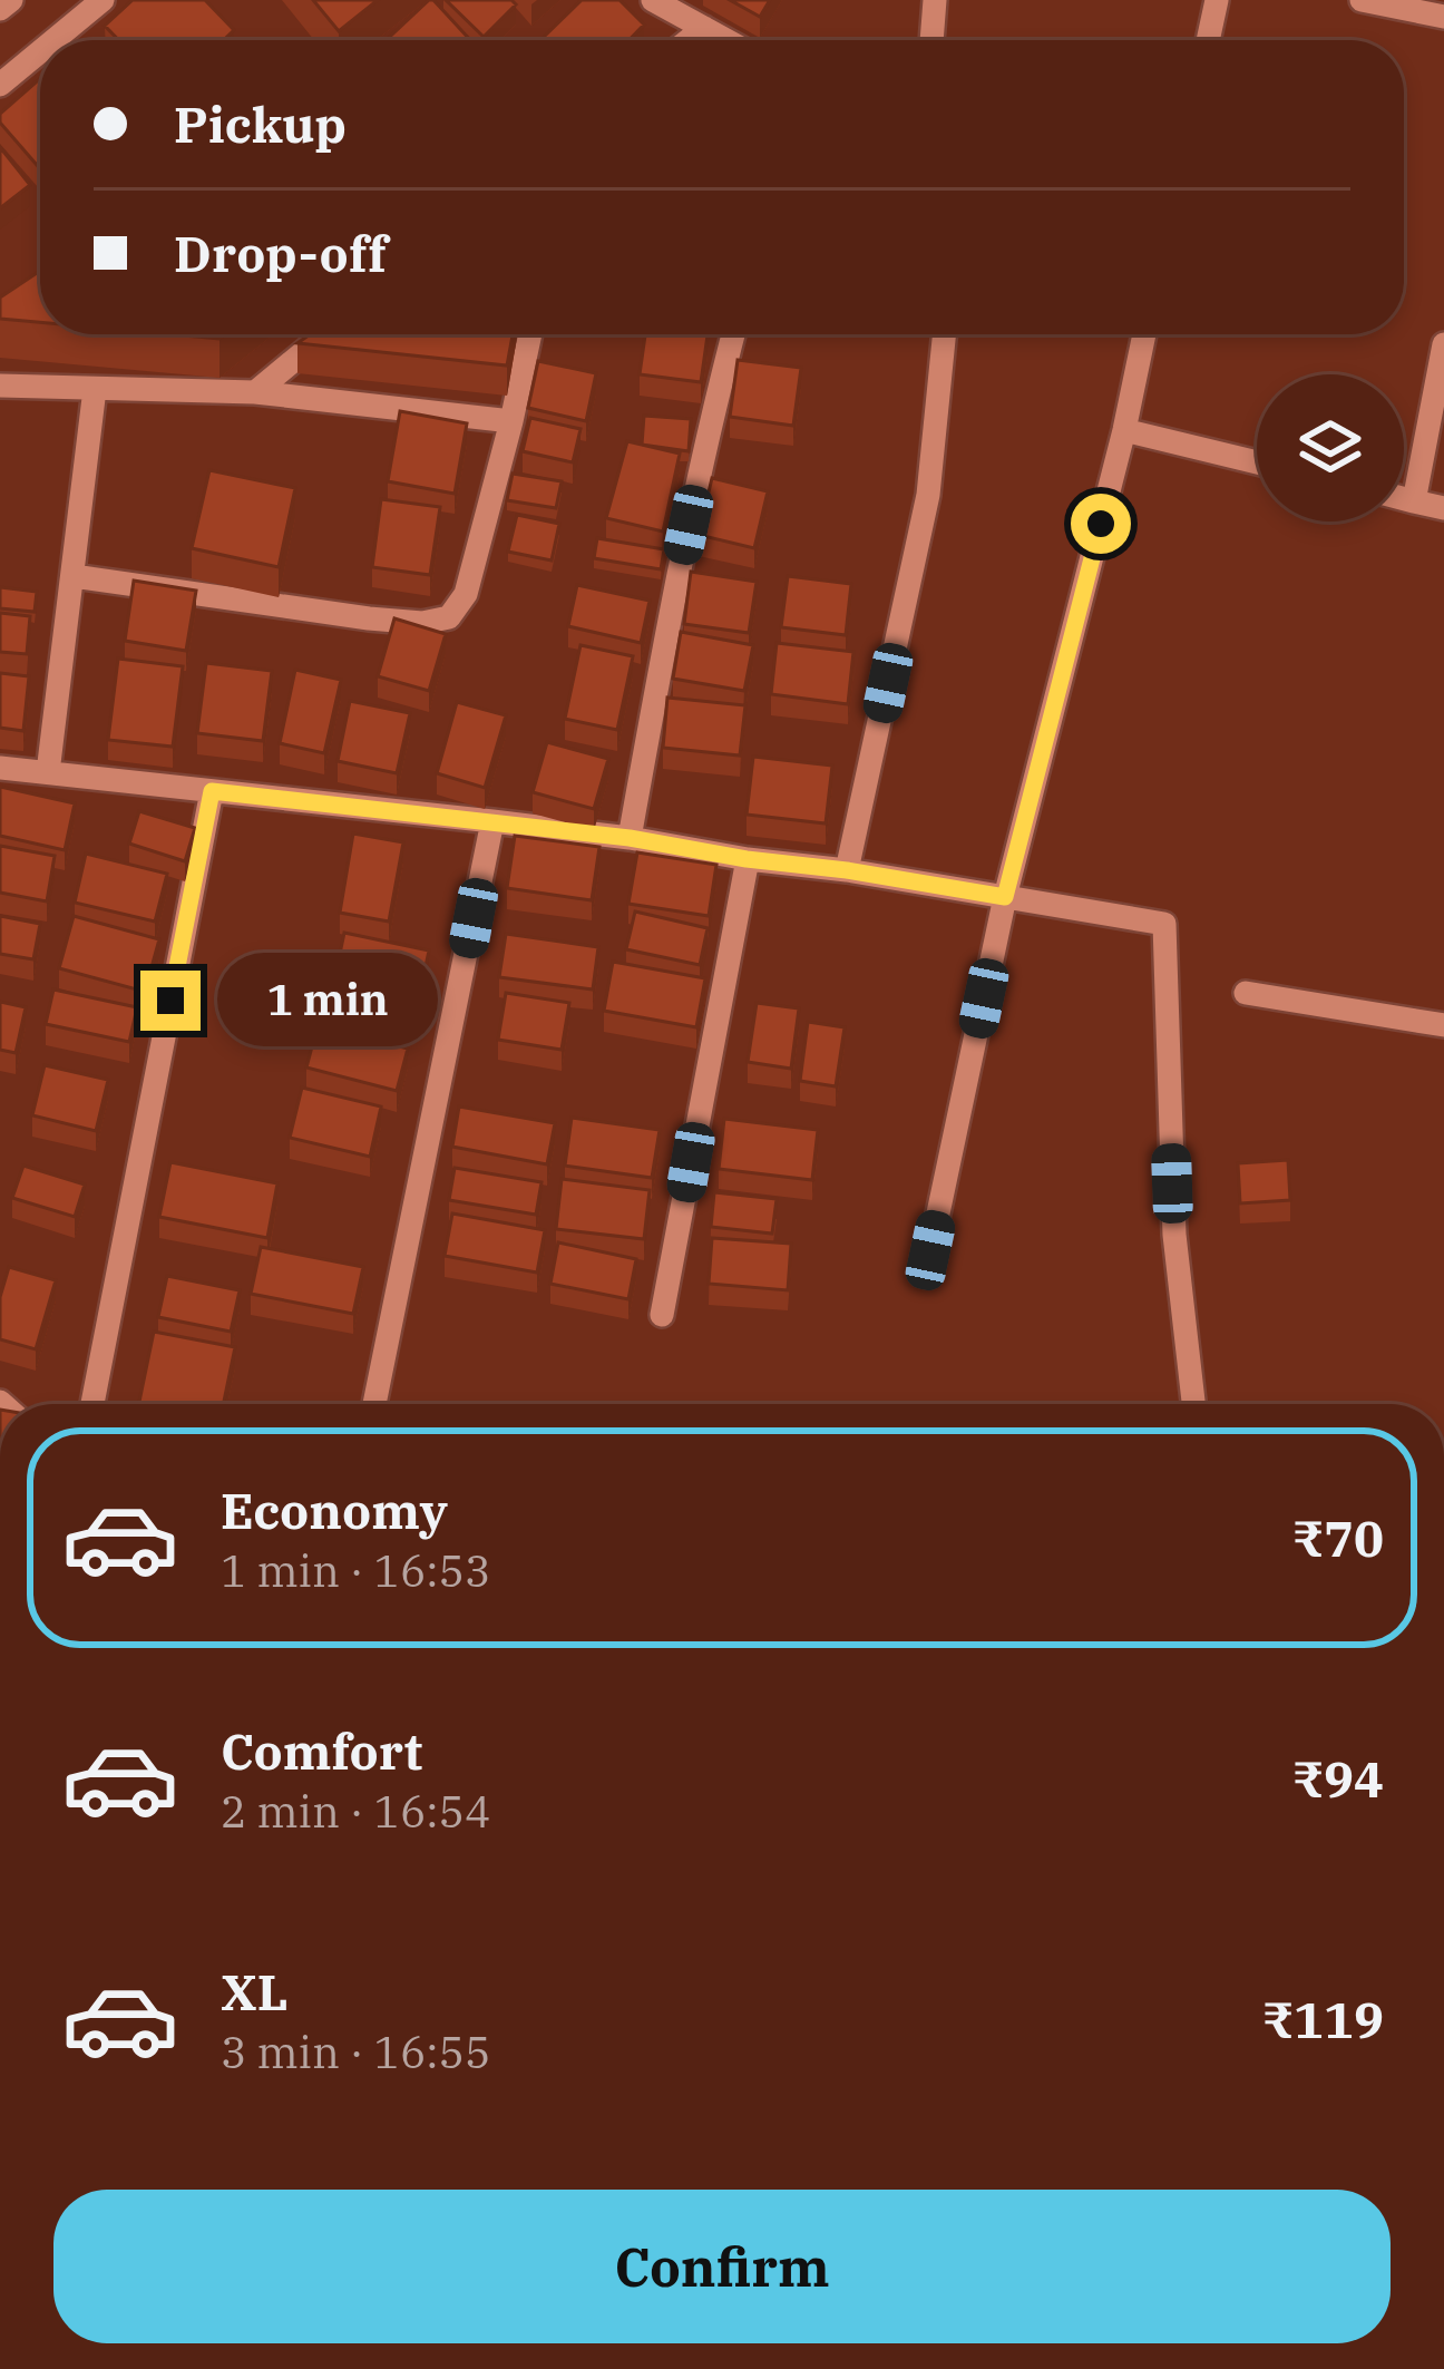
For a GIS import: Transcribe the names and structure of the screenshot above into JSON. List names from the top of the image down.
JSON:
{
  "page": {
    "banner": ["Pickup", "Drop-off"],
    "bubble": "1 min",
    "list": [
      {
        "name": "Economy",
        "note": "1 min · 16:53",
        "value": "₹70"
      },
      {
        "name": "Comfort",
        "note": "2 min · 16:54",
        "value": "₹94"
      },
      {
        "name": "XL",
        "note": "3 min · 16:55",
        "value": "₹119"
      }
    ],
    "buttons": "Confirm"
  }
}
